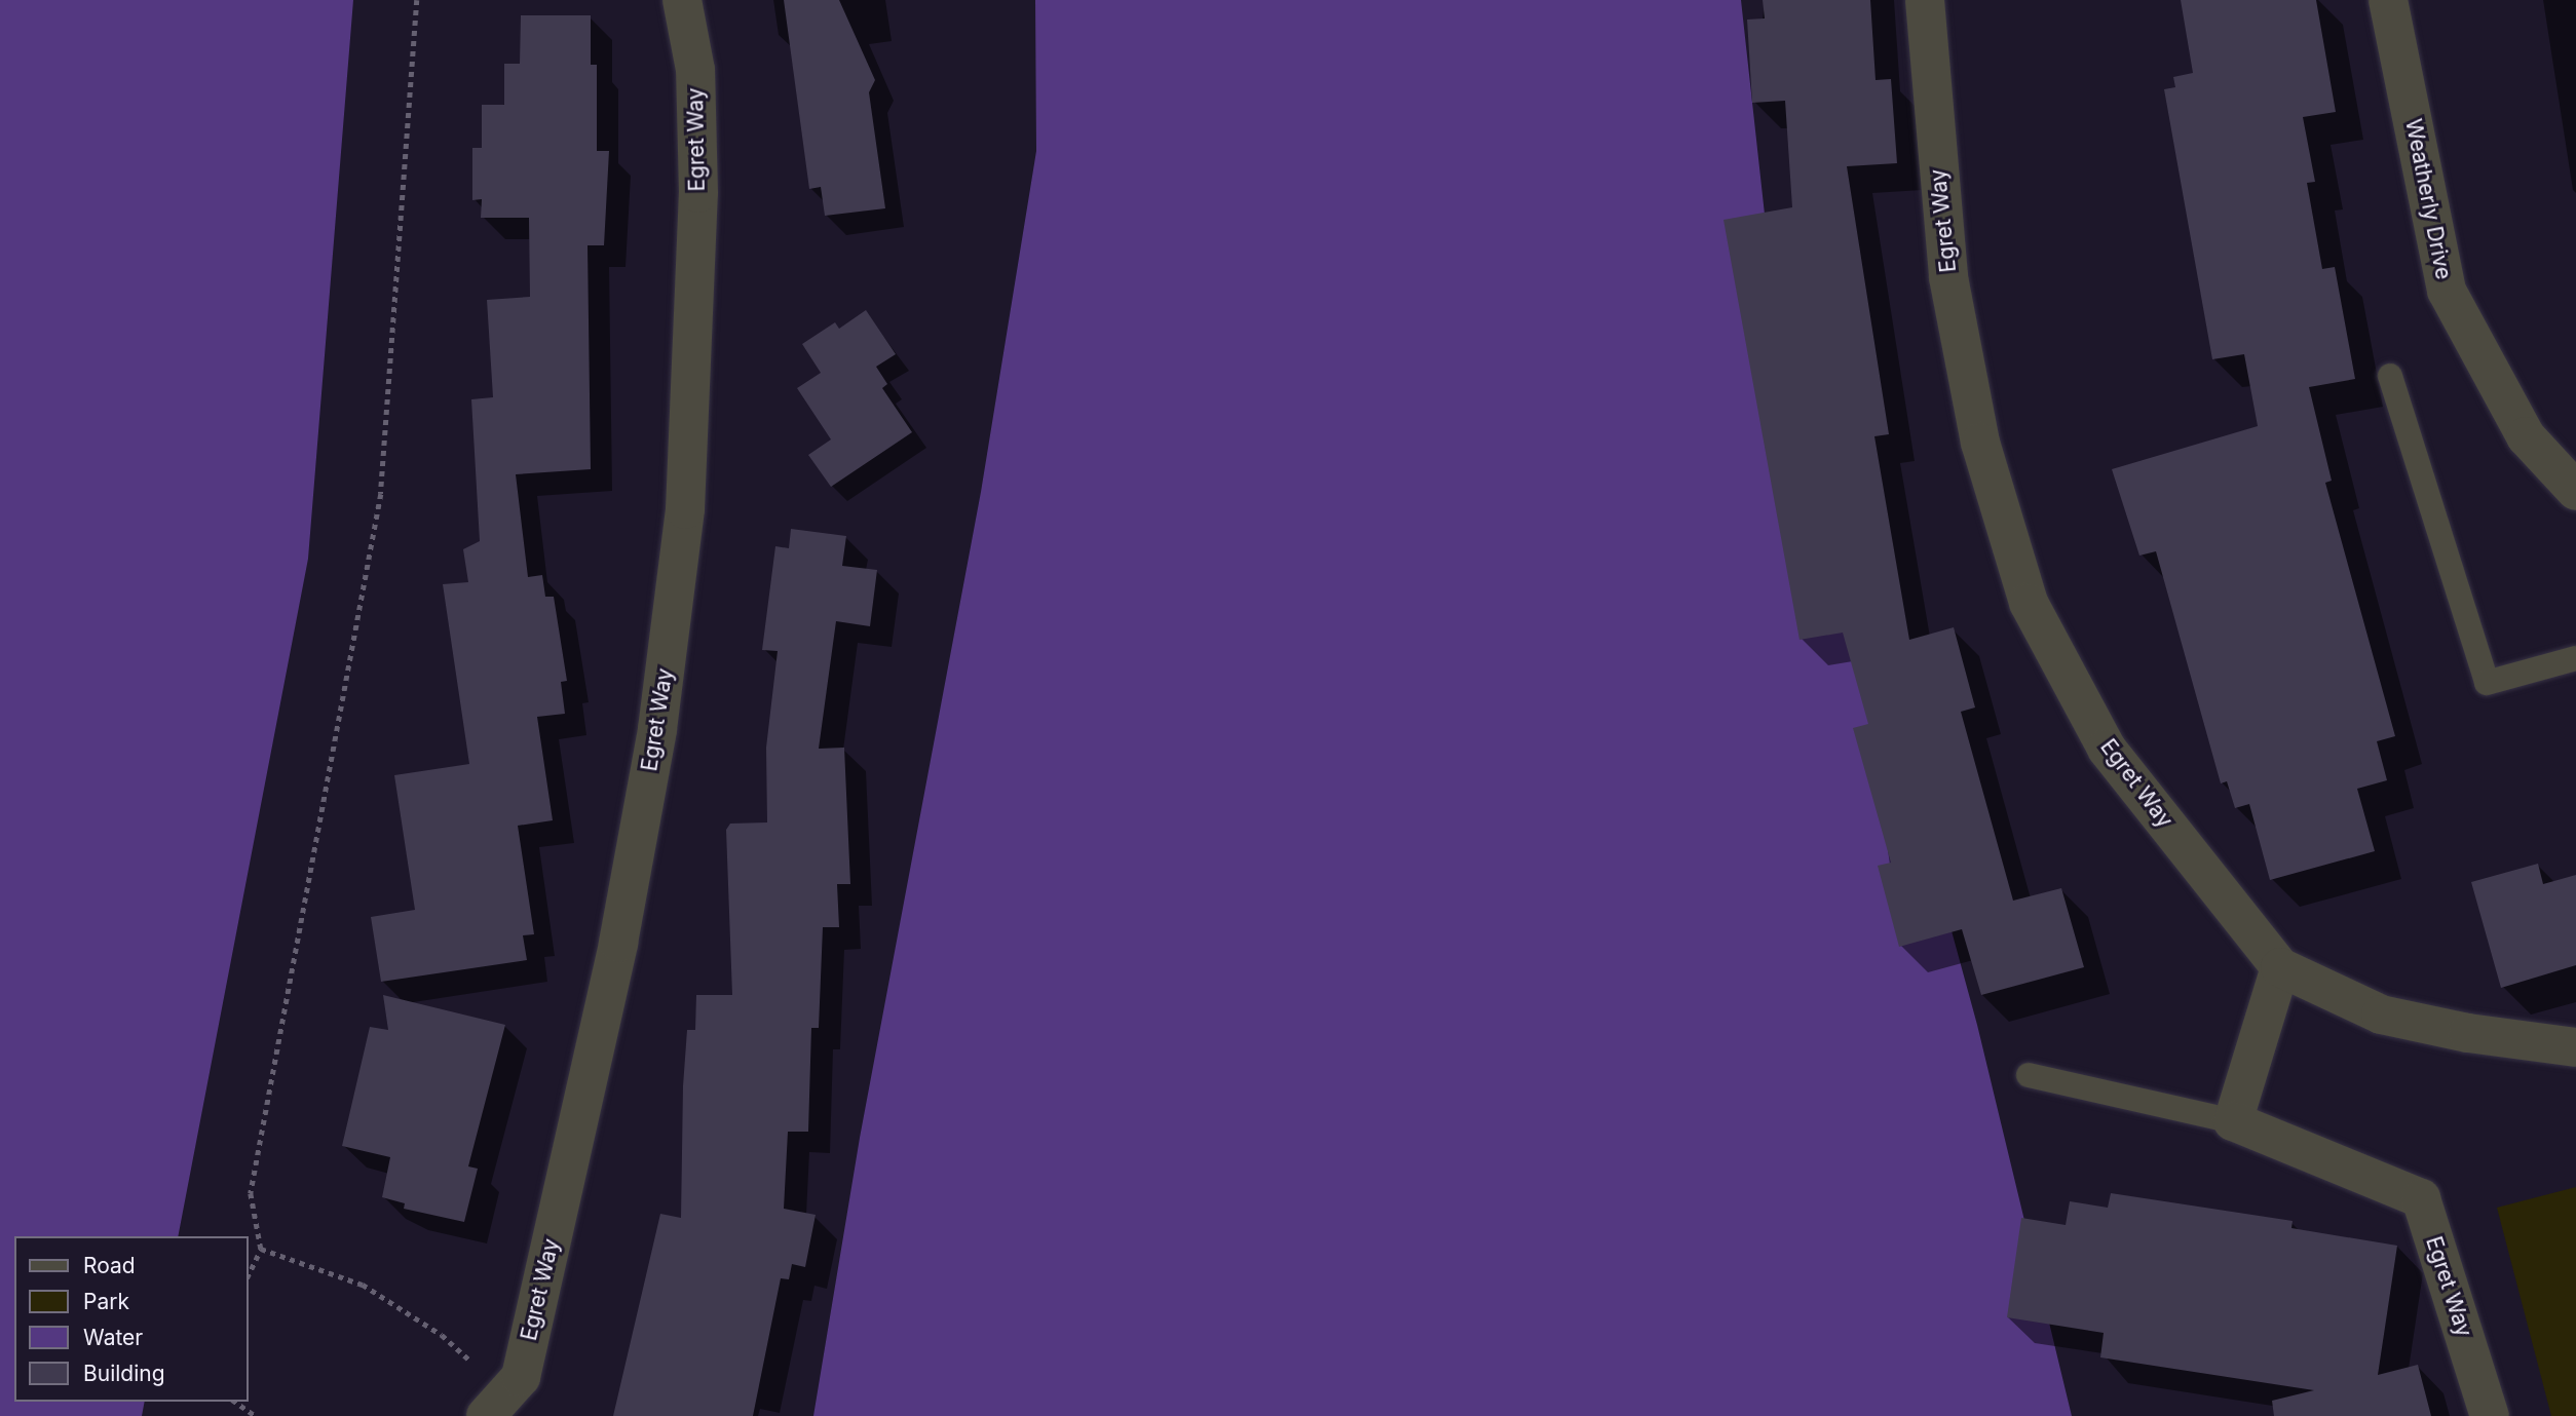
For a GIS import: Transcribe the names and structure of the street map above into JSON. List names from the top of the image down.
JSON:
{
  "streets": {
    "street": ["Egret Way", "Weatherly Drive"]
  },
  "legend": [
    "Road",
    "Park",
    "Water",
    "Building"
  ]
}
